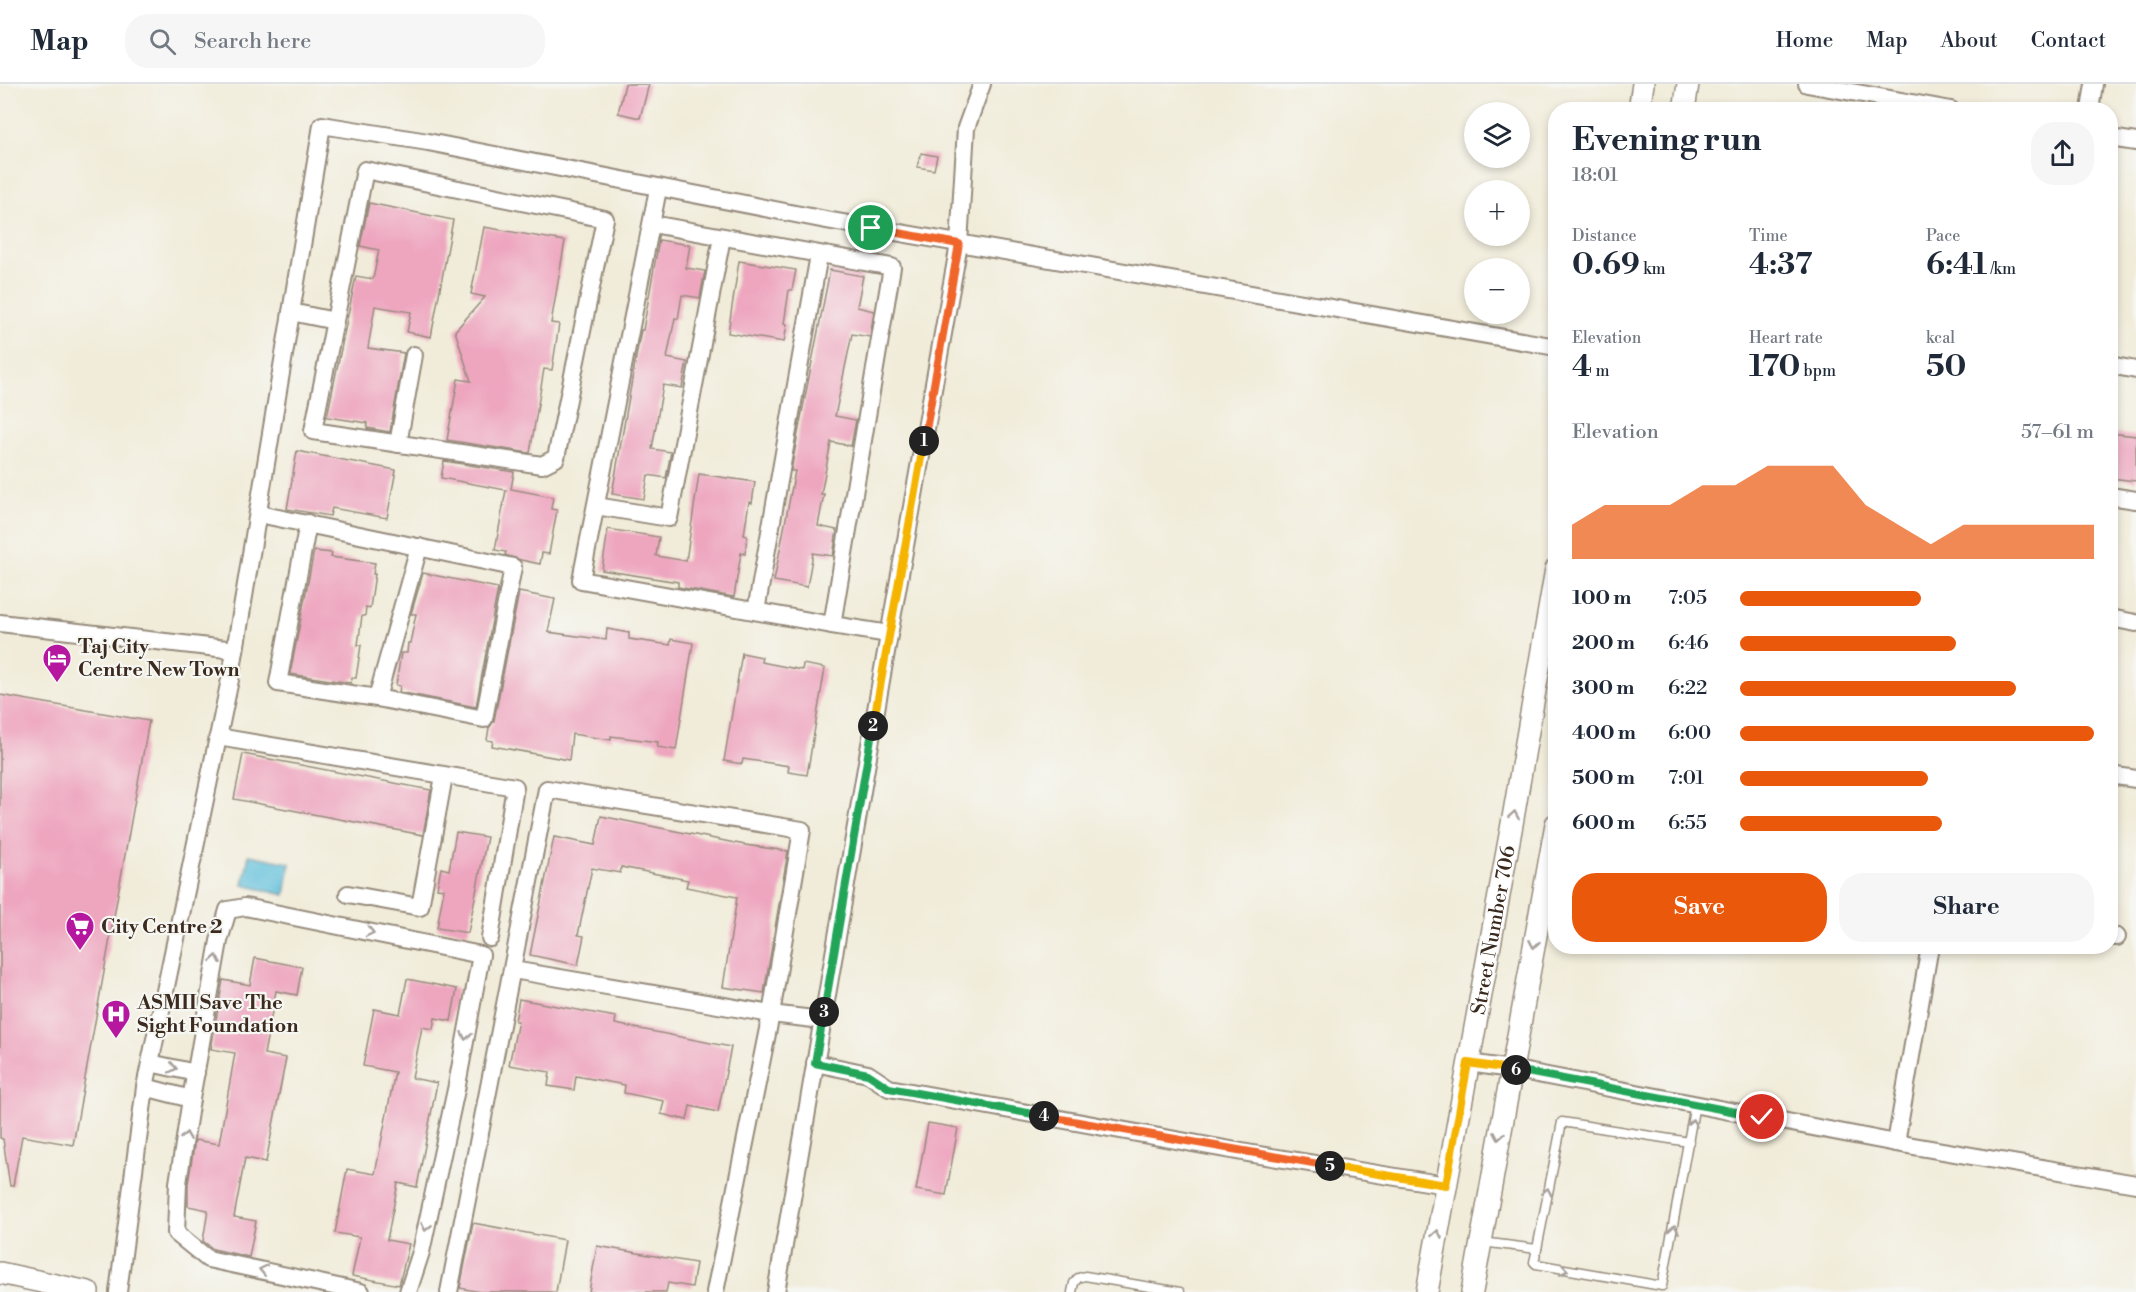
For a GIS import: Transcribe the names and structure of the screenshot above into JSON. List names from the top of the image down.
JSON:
{
  "streets": {
    "street": ["Street Number 706"]
  },
  "places": {
    "hotel": ["Taj City Centre New Town"],
    "supermarket": ["City Centre 2"],
    "hospital": ["ASMII Save The Sight Foundation"]
  },
  "page": {
    "header": "Map",
    "search": "Search here",
    "nav": [
      "Home",
      "Map",
      "About",
      "Contact"
    ],
    "map_buttons": ["+", "−"],
    "heading": ["Evening run", "18:01"],
    "stats": [
      ["Distance", "0.69 km"],
      ["Time", "4:37"],
      ["Pace", "6:41 /km"],
      ["Elevation", "4 m"],
      ["Heart rate", "170 bpm"],
      ["kcal", "50"]
    ],
    "chart": ["Elevation", "57–61 m"],
    "pins": [
      "1",
      "2",
      "3",
      "6",
      "4",
      "5"
    ],
    "list": [
      {
        "name": "100 m",
        "note": "7:05"
      },
      {
        "name": "200 m",
        "note": "6:46"
      },
      {
        "name": "300 m",
        "note": "6:22"
      },
      {
        "name": "400 m",
        "note": "6:00"
      },
      {
        "name": "500 m",
        "note": "7:01"
      },
      {
        "name": "600 m",
        "note": "6:55"
      }
    ],
    "buttons": ["Save", "Share"]
  }
}
